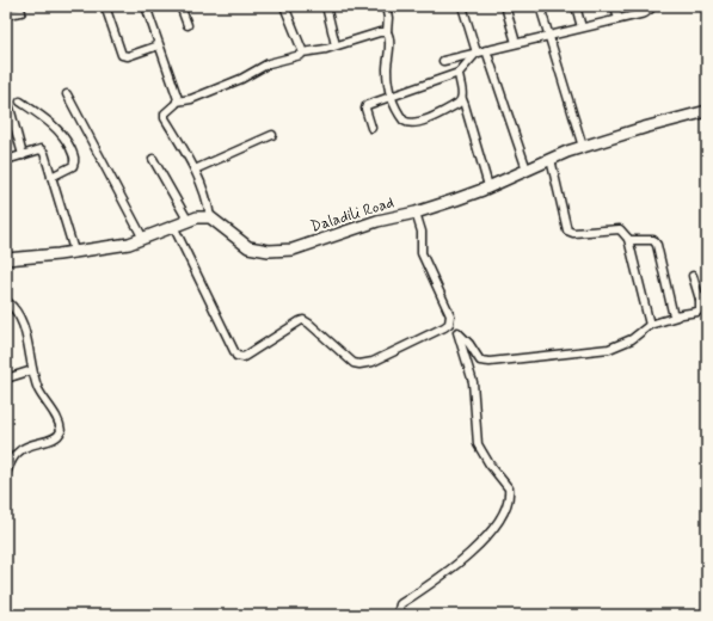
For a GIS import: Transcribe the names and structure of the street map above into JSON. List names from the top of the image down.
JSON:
{
  "streets": {
    "main road": ["Daladili Road"]
  }
}
